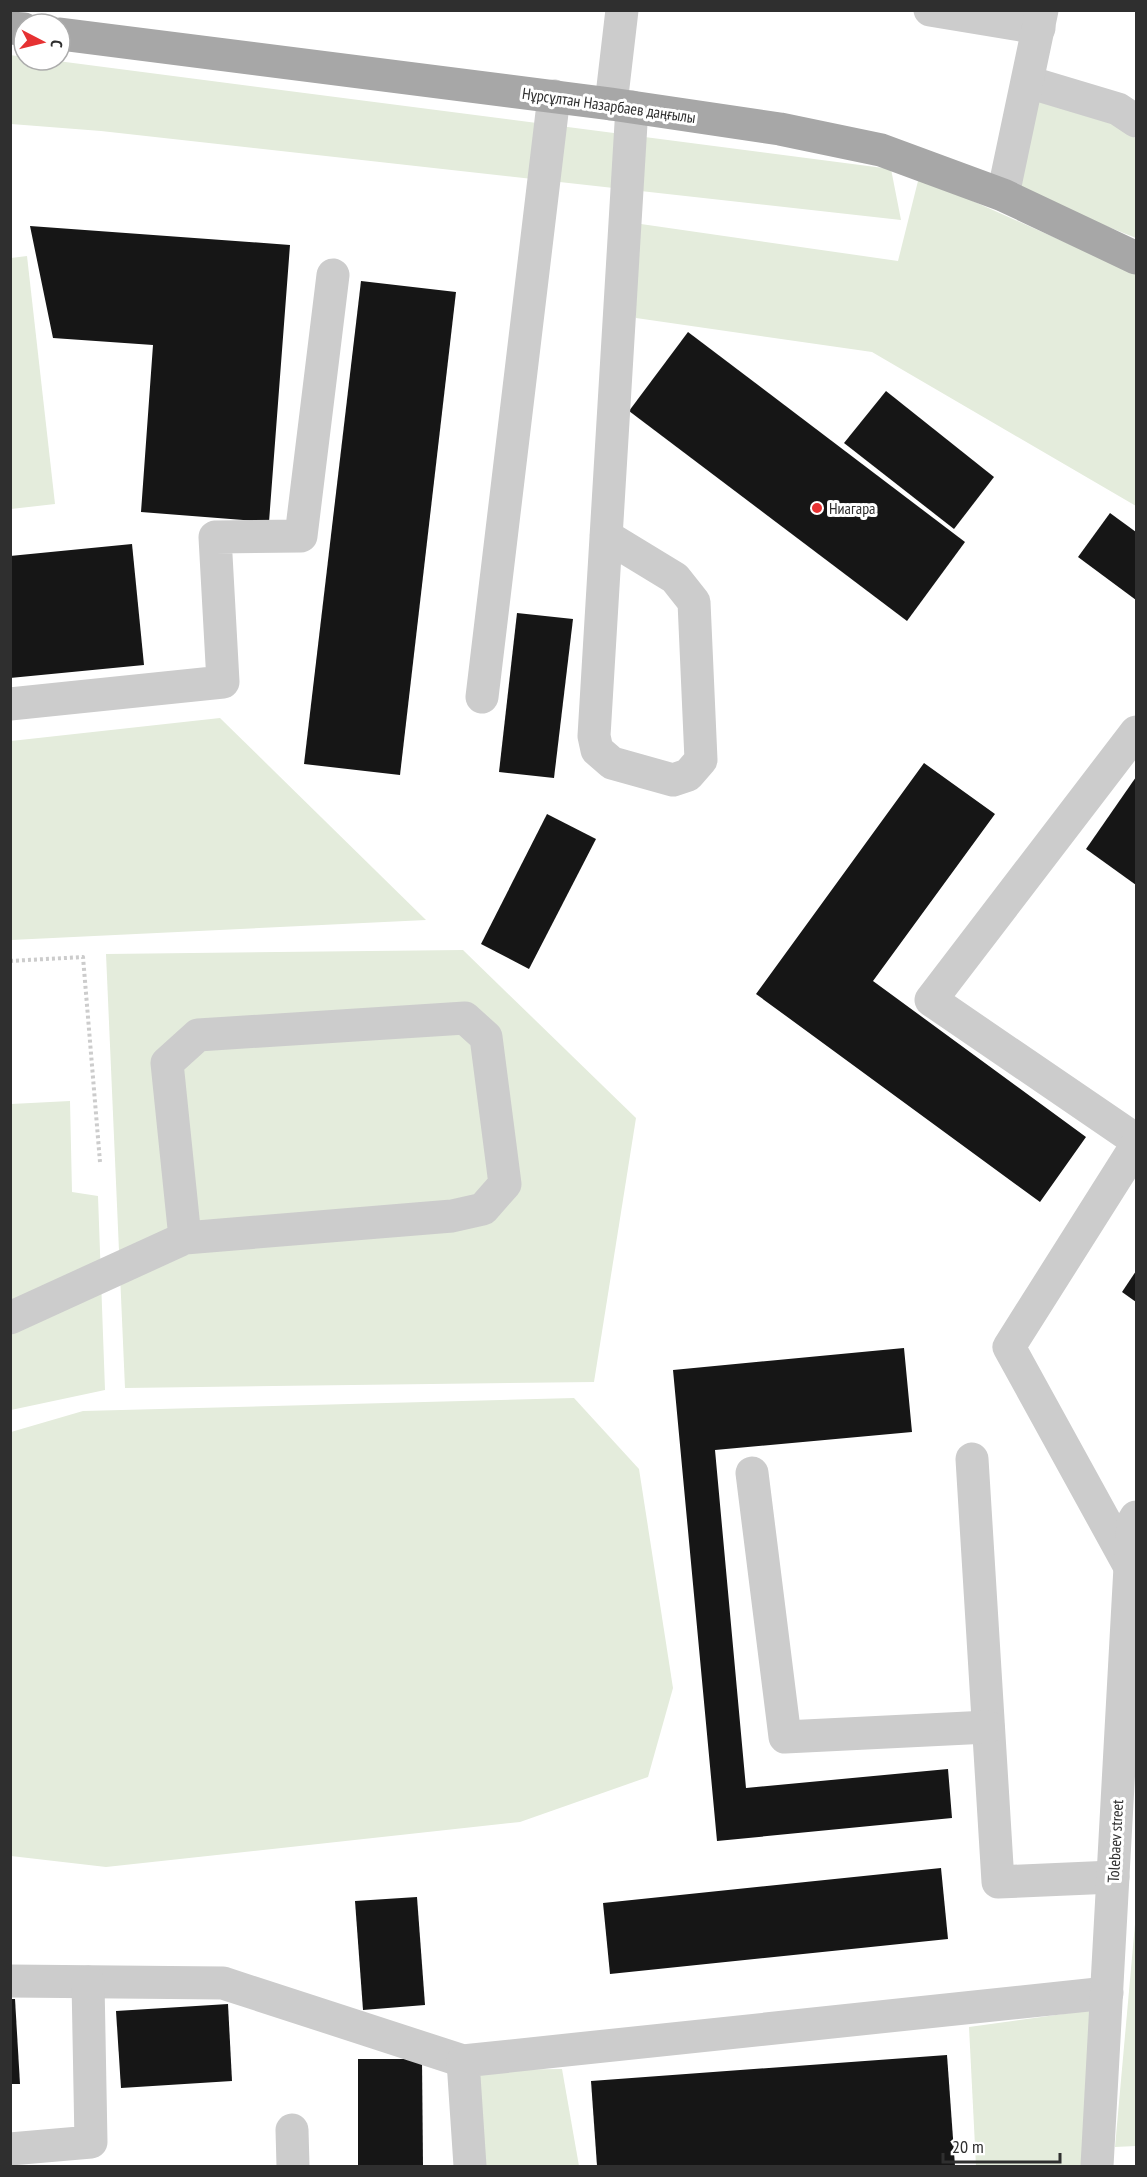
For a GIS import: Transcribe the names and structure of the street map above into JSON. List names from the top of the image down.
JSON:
{
  "streets": {
    "main road": ["Нұрсұлтан Назарбаев даңғылы"],
    "street": ["Tolebaev street"]
  },
  "places": ["Ниагара"],
  "scale_bar": "20 m",
  "north": "right"
}
